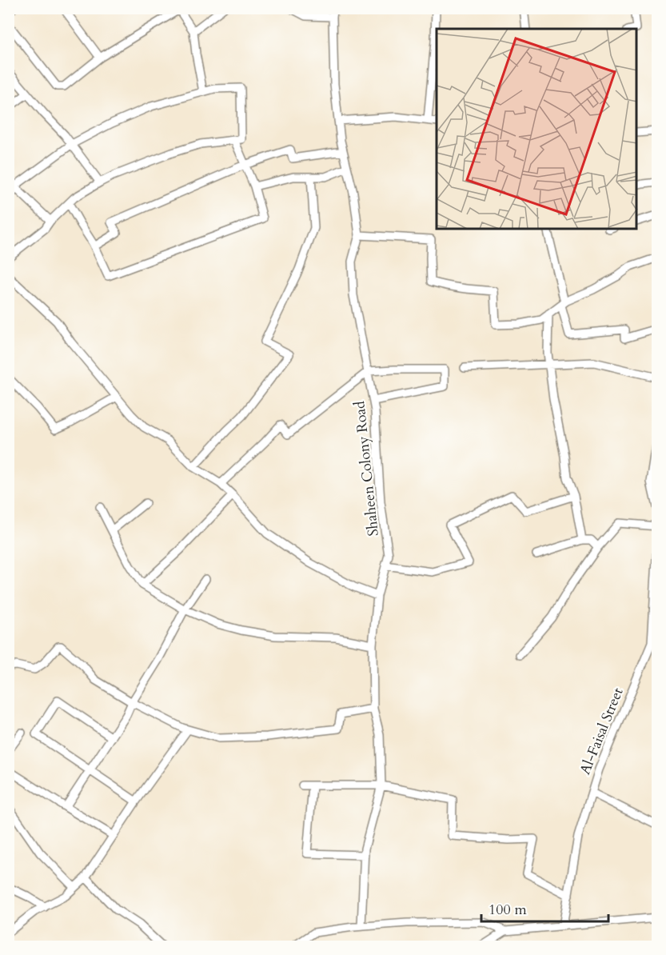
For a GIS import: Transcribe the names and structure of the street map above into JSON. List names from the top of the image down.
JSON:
{
  "streets": {
    "street": ["Shaheen Colony Road", "Al-Faisal Street"]
  },
  "scale_bar": "100 m"
}
